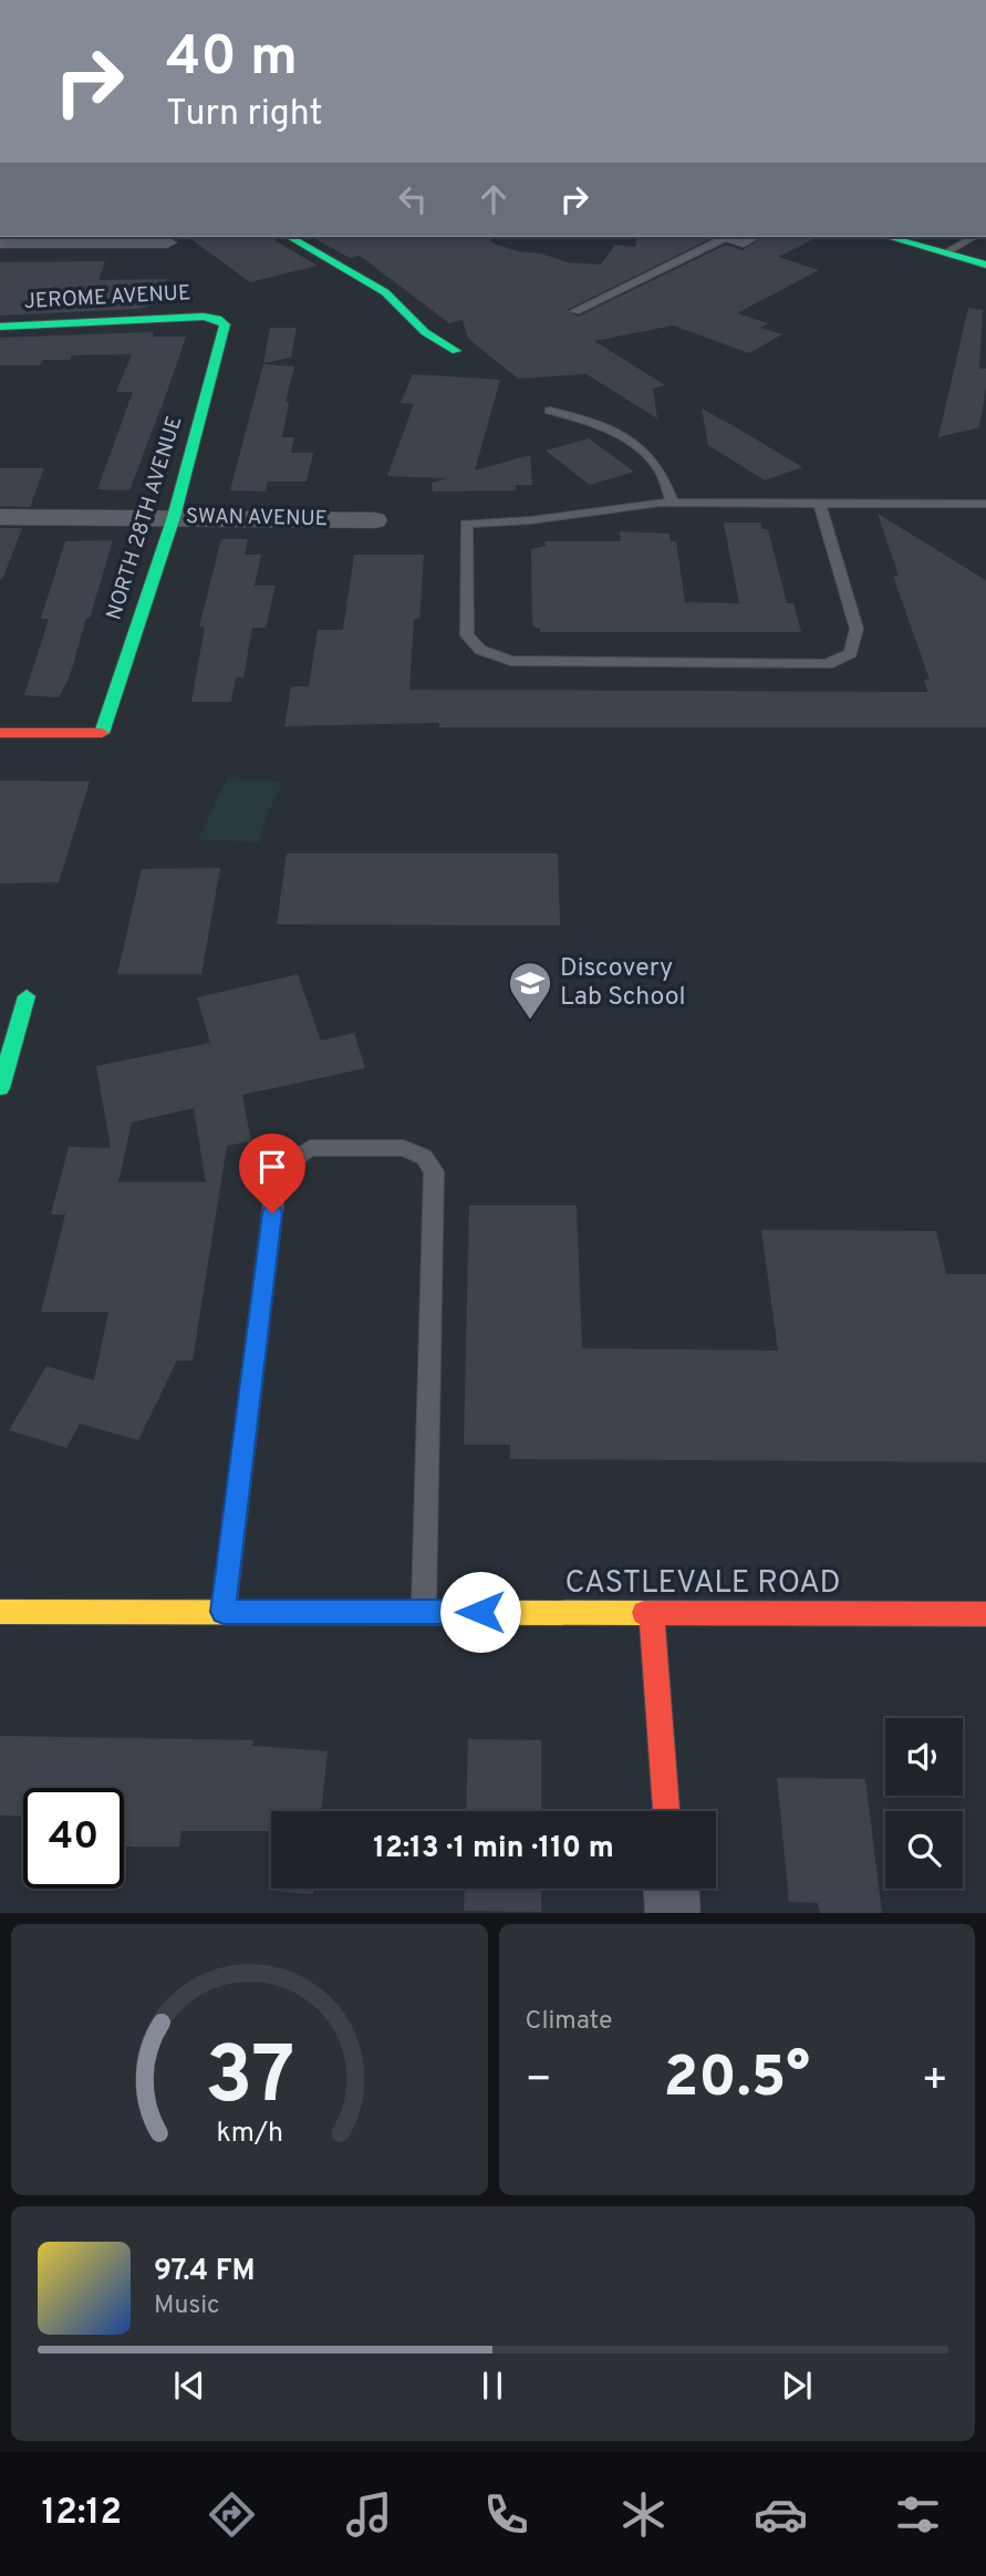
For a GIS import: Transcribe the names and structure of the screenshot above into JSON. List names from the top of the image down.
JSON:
{
  "streets": {
    "street": [
      "JEROME AVENUE",
      "NORTH 28TH AVENUE",
      "SWAN AVENUE",
      "CASTLEVALE ROAD"
    ]
  },
  "crossings": [
    ["JEROME AVENUE", "NORTH 28TH AVENUE"],
    ["NORTH 28TH AVENUE", "SWAN AVENUE"]
  ],
  "places": {
    "school or university": ["Discovery Lab School"]
  },
  "page": {
    "turn": ["40 m", "Turn right"],
    "limit": "40",
    "trip": "12:13 · 1 min · 110 m",
    "tile": "Climate",
    "heat": ["−", "20.5°", "+"],
    "song": ["97.4 FM", "Music"],
    "tabs": "12:12",
    "gauge": ["37", "km/h"]
  }
}
